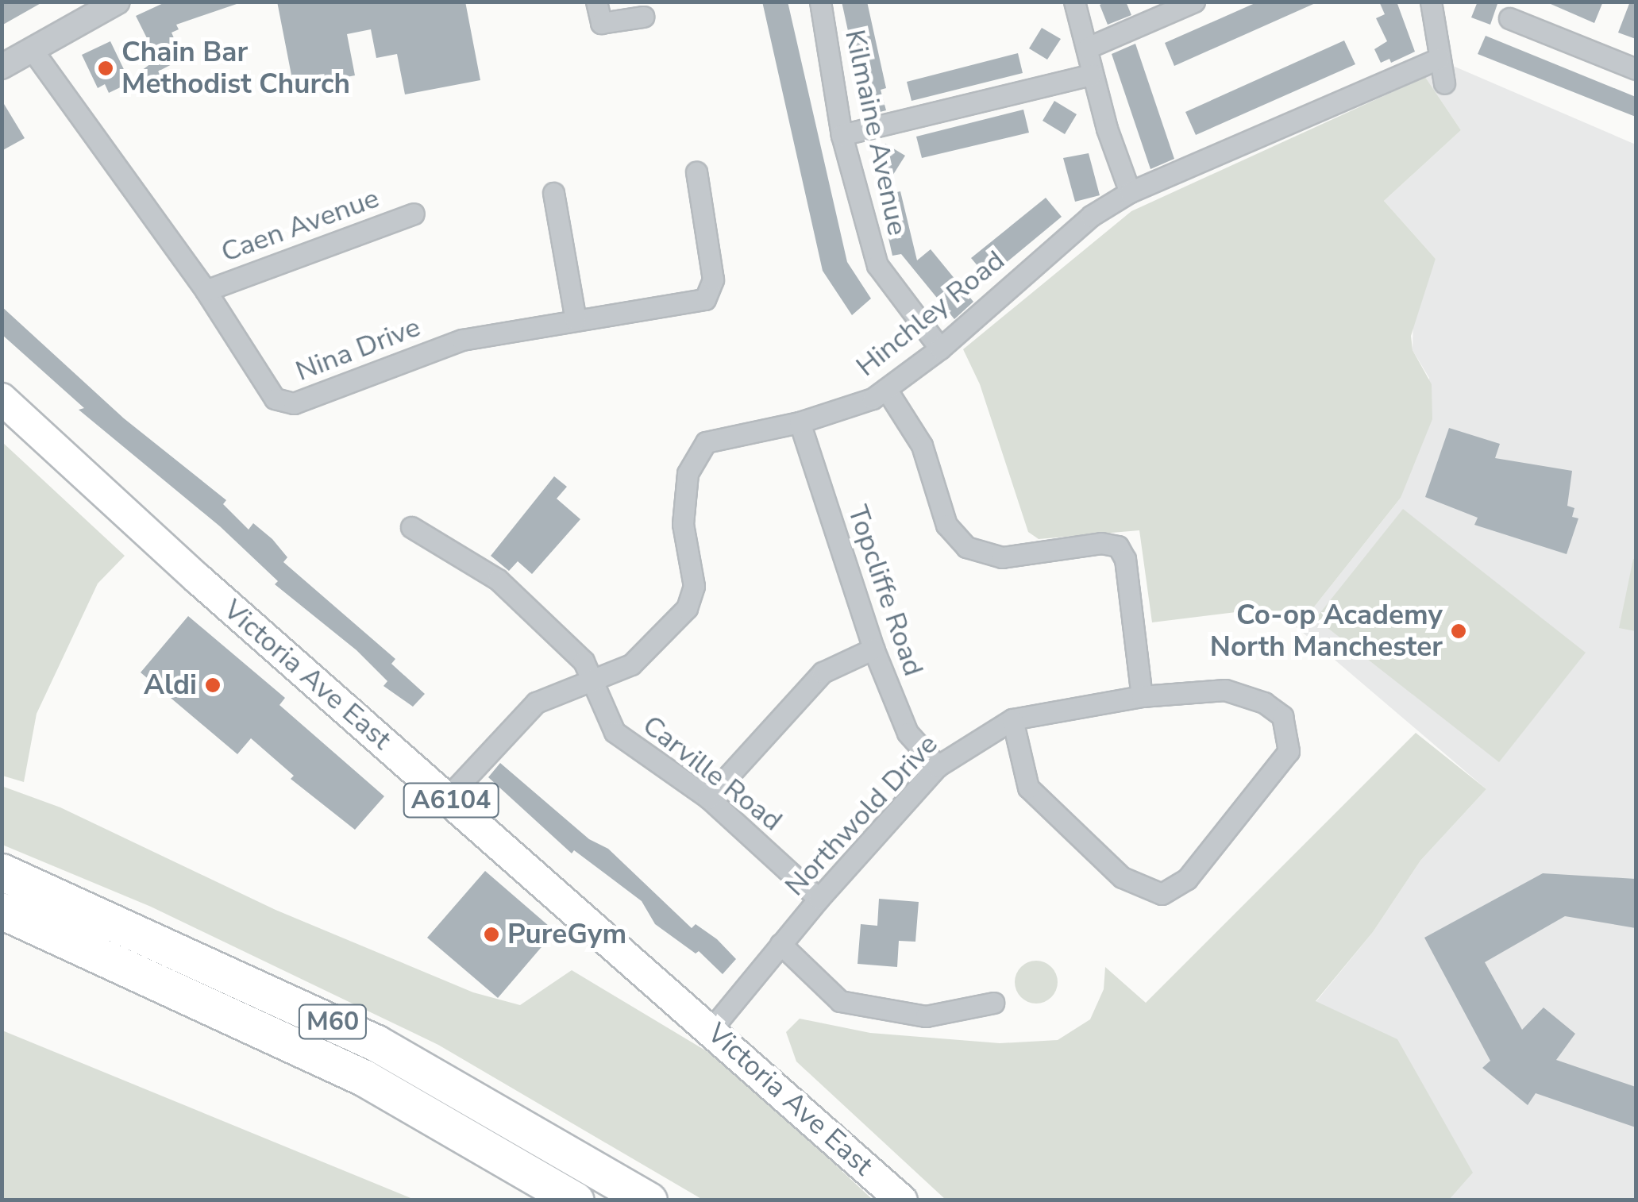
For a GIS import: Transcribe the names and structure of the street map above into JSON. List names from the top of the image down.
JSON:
{
  "streets": {
    "highway": ["M60"],
    "main road": ["Victoria Ave East", "A6104"],
    "street": [
      "Kilmaine Avenue",
      "Caen Avenue",
      "Hinchley Road",
      "Nina Drive",
      "Topcliffe Road",
      "Carville Road",
      "Northwold Drive"
    ]
  },
  "crossings": [
    ["Kilmaine Avenue", "Hinchley Road"],
    ["Caen Avenue", "Nina Drive"],
    ["Hinchley Road", "Topcliffe Road"],
    ["Hinchley Road", "Victoria Ave East"],
    ["Hinchley Road", "Carville Road"],
    ["Topcliffe Road", "Northwold Drive"],
    ["Victoria Ave East", "Northwold Drive"],
    ["Carville Road", "Northwold Drive"]
  ],
  "places": [
    "Chain Bar Methodist Church",
    "Co-op Academy North Manchester",
    "Aldi",
    "PureGym"
  ]
}
